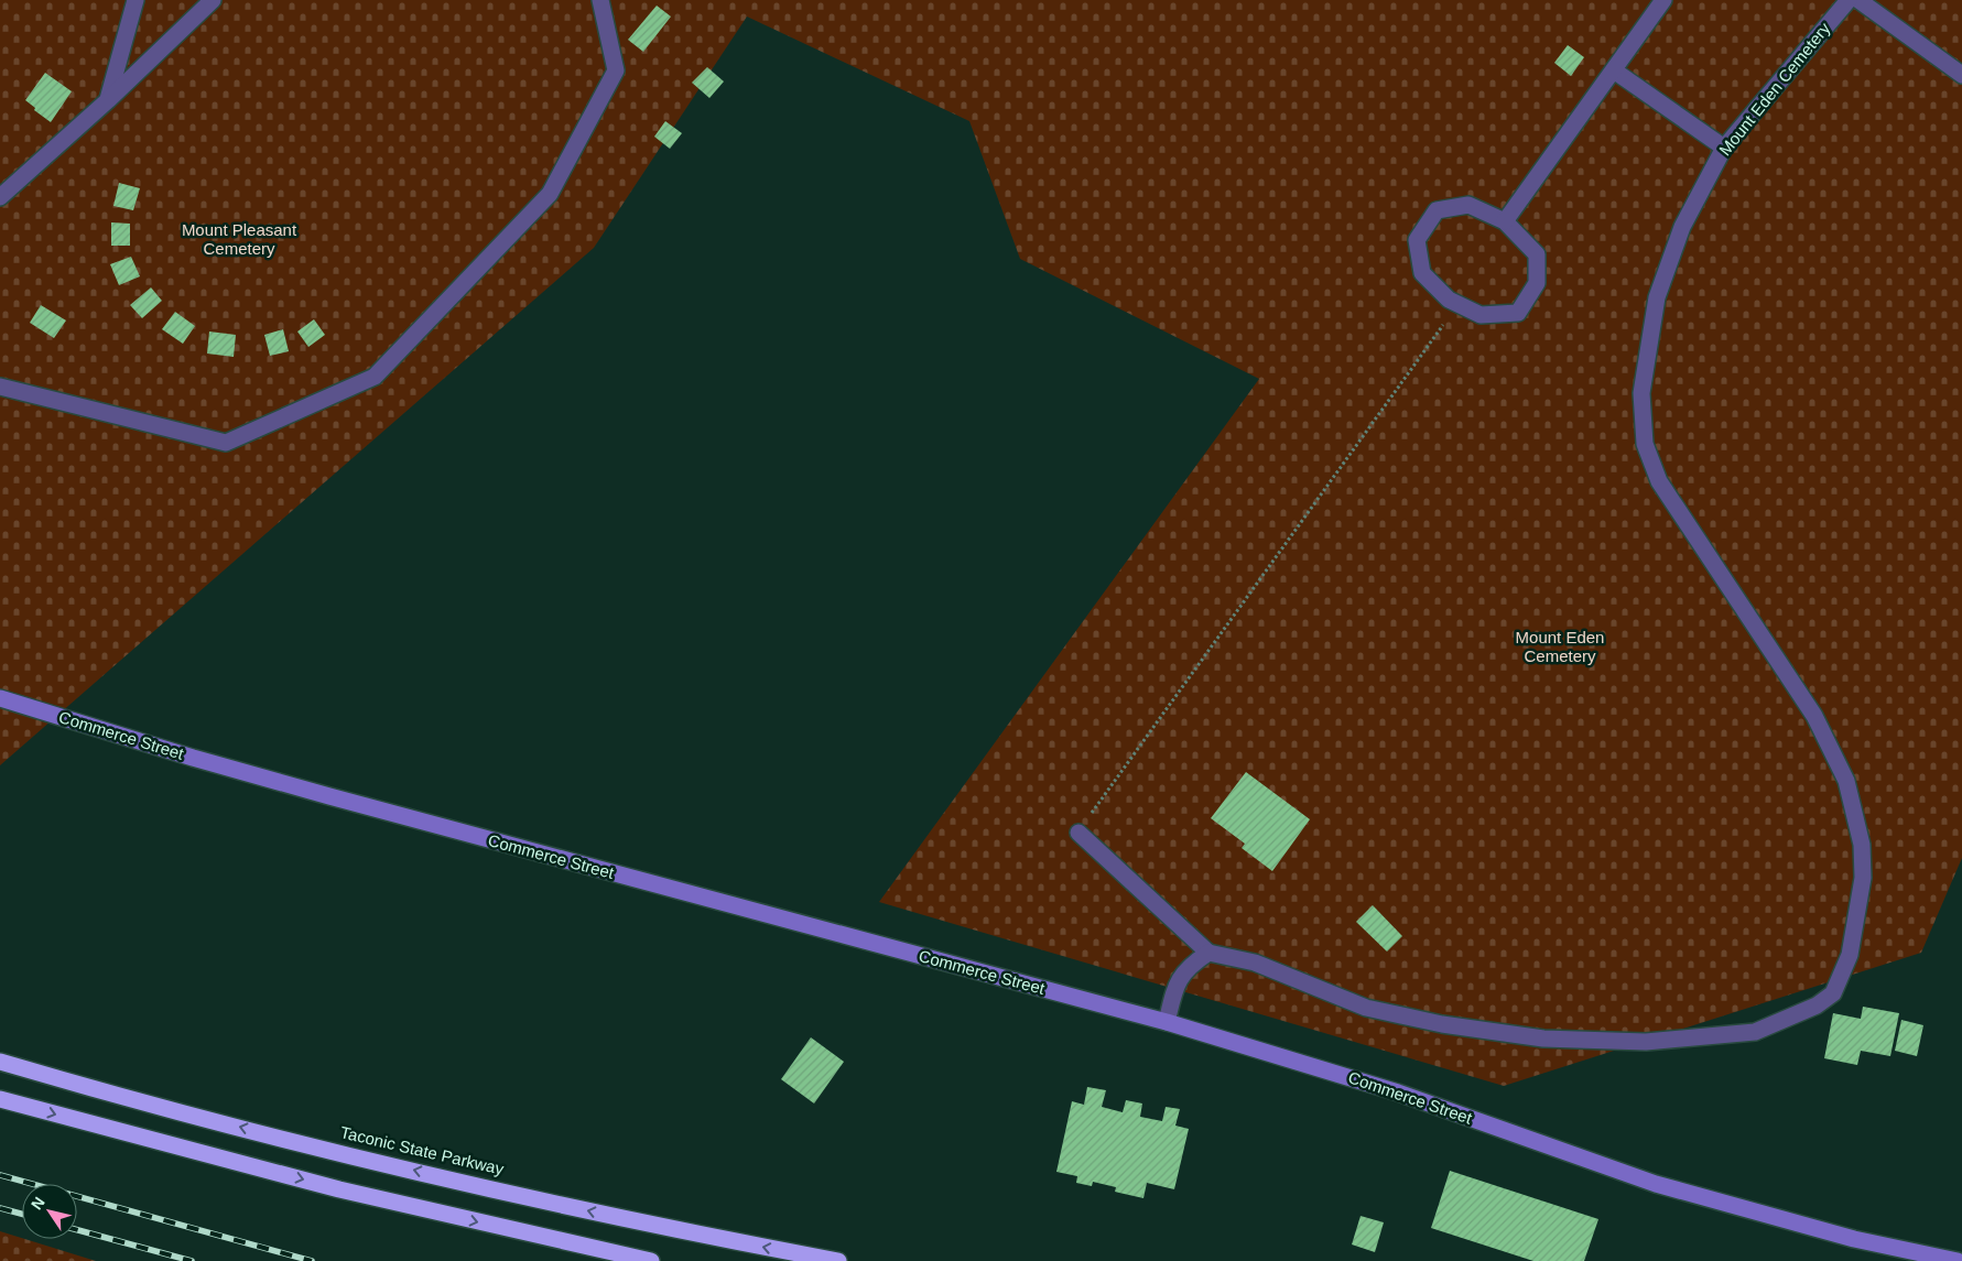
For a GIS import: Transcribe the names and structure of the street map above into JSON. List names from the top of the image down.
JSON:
{
  "streets": {
    "highway": ["Taconic State Parkway"],
    "street": ["Commerce Street"],
    "lane": ["Mount Eden Cemetery"]
  },
  "parks": ["Mount Pleasant Cemetery", "Mount Eden Cemetery"],
  "north": "top left"
}
